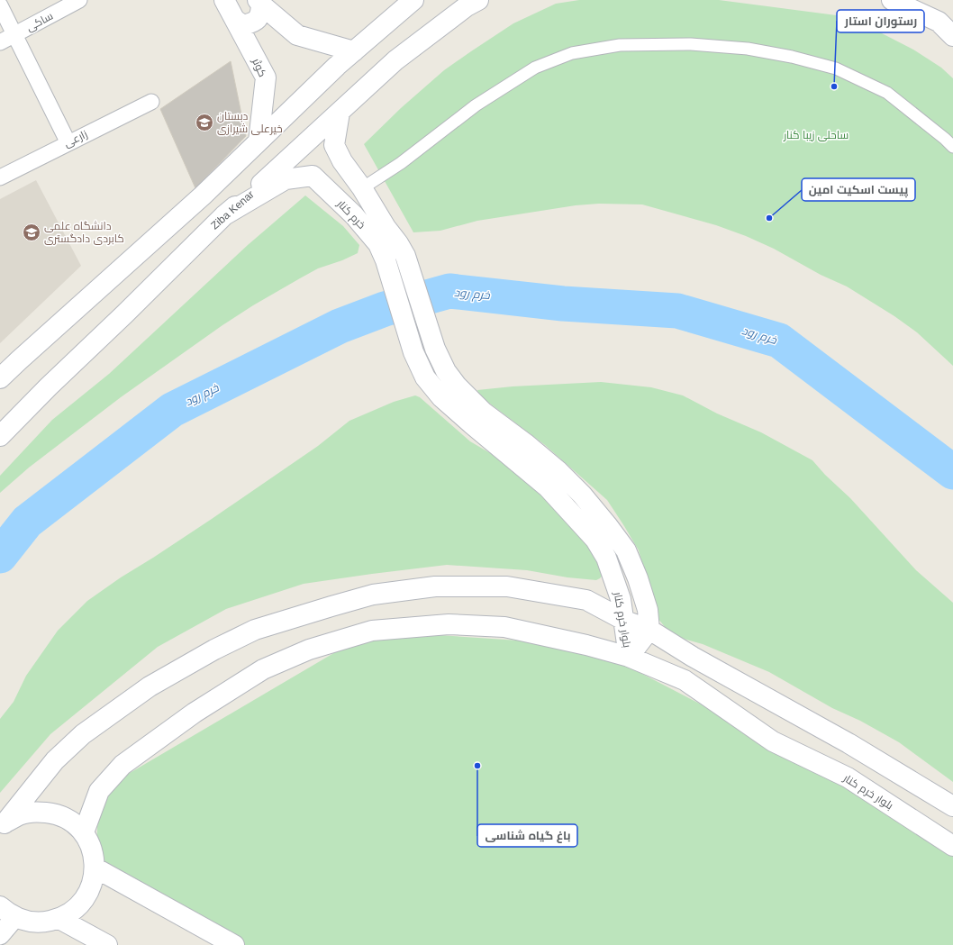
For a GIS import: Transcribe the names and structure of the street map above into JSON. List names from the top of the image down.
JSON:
{
  "streets": {
    "main road": [
      "کوثر",
      "Ziba Kenar",
      "خرم کنار",
      "بلوار خرم کنار"
    ],
    "street": ["ساکی", "زارعی"]
  },
  "crossings": [
    ["Ziba Kenar", "خرم کنار"],
    ["خرم کنار", "بلوار خرم کنار"]
  ],
  "water": ["خرم رود"],
  "parks": ["ساحلی زیبا کنار"],
  "places": {
    "other": ["رستوران استار", "پیست اسکیت امین", "باغ گیاه شناسی"],
    "school or university": ["دبستان خیرعلی شیرازی", "دانشگاه علمی کابردی دادگستری"]
  }
}
